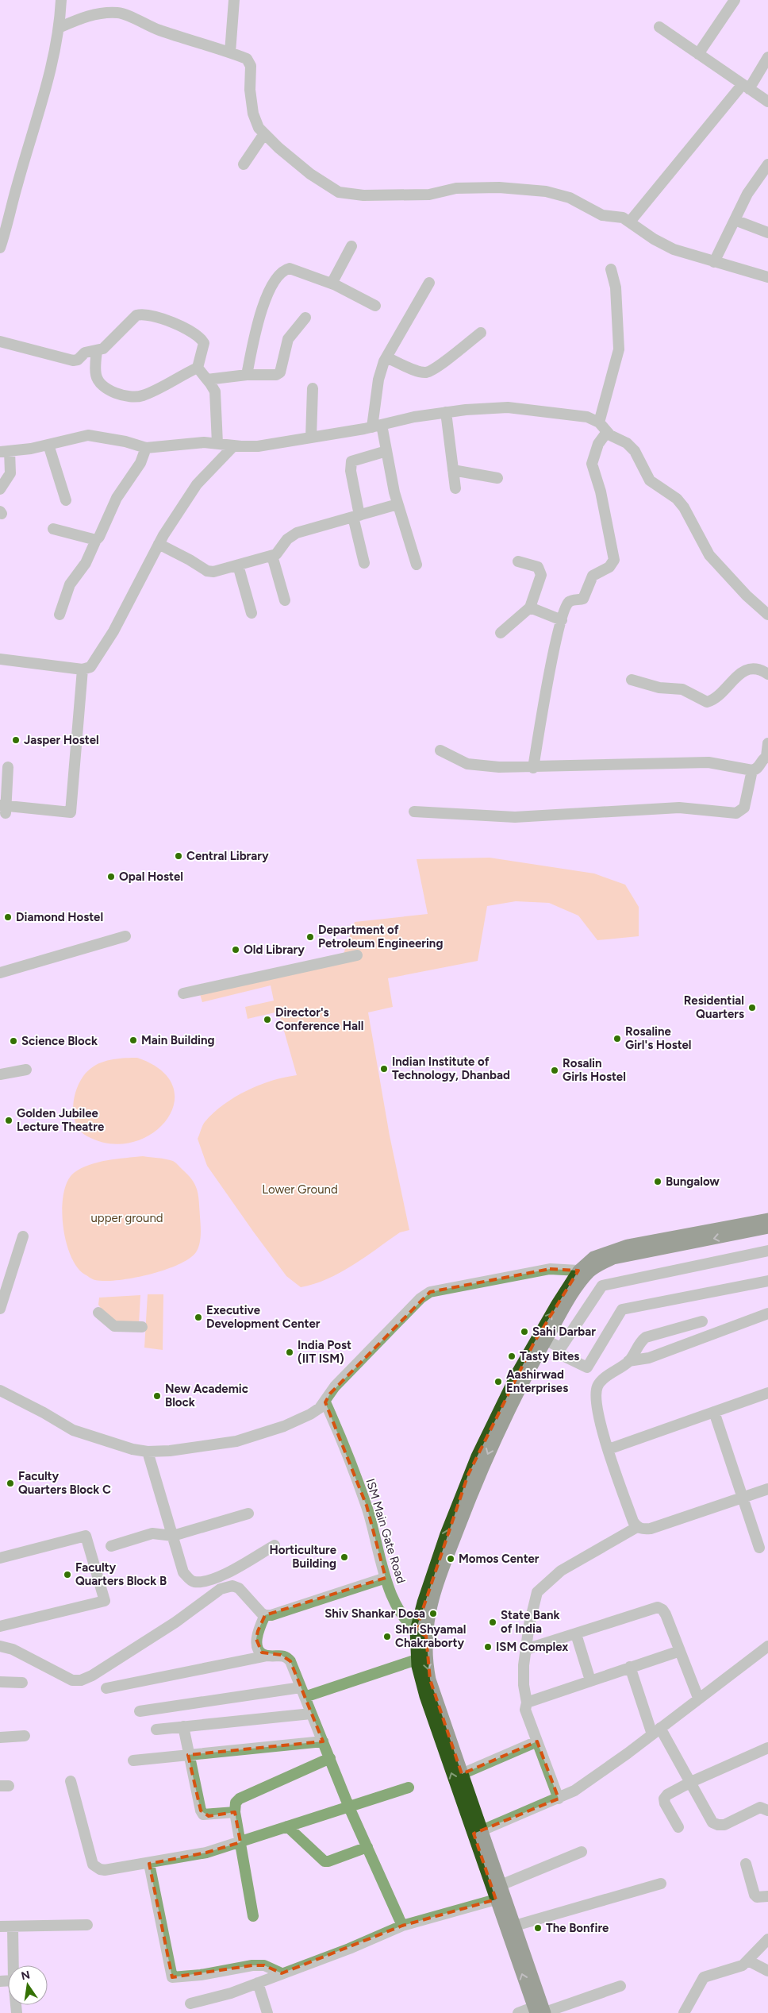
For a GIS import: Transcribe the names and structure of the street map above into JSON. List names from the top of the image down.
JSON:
{
  "streets": {
    "street": ["ISM Main Gate Road"]
  },
  "parks": ["Lower Ground", "upper ground"],
  "places": [
    "Jasper Hostel",
    "Central Library",
    "Opal Hostel",
    "Diamond Hostel",
    "Department of Petroleum Engineering",
    "Old Library",
    "Residential Quarters",
    "Director's Conference Hall",
    "Rosaline Girl's Hostel",
    "Main Building",
    "Science Block",
    "Indian Institute of Technology, Dhanbad",
    "Rosalin Girls Hostel",
    "Golden Jubilee Lecture Theatre",
    "Bungalow",
    "Executive Development Center",
    "Sahi Darbar",
    "India Post (IIT ISM)",
    "Tasty Bites",
    "Aashirwad Enterprises",
    "New Academic Block",
    "Faculty Quarters Block C",
    "Horticulture Building",
    "Momos Center",
    "Faculty Quarters Block B",
    "Shiv Shankar Dosa",
    "State Bank of India",
    "Shri Shyamal Chakraborty",
    "ISM Complex",
    "The Bonfire"
  ],
  "north": "top"
}
